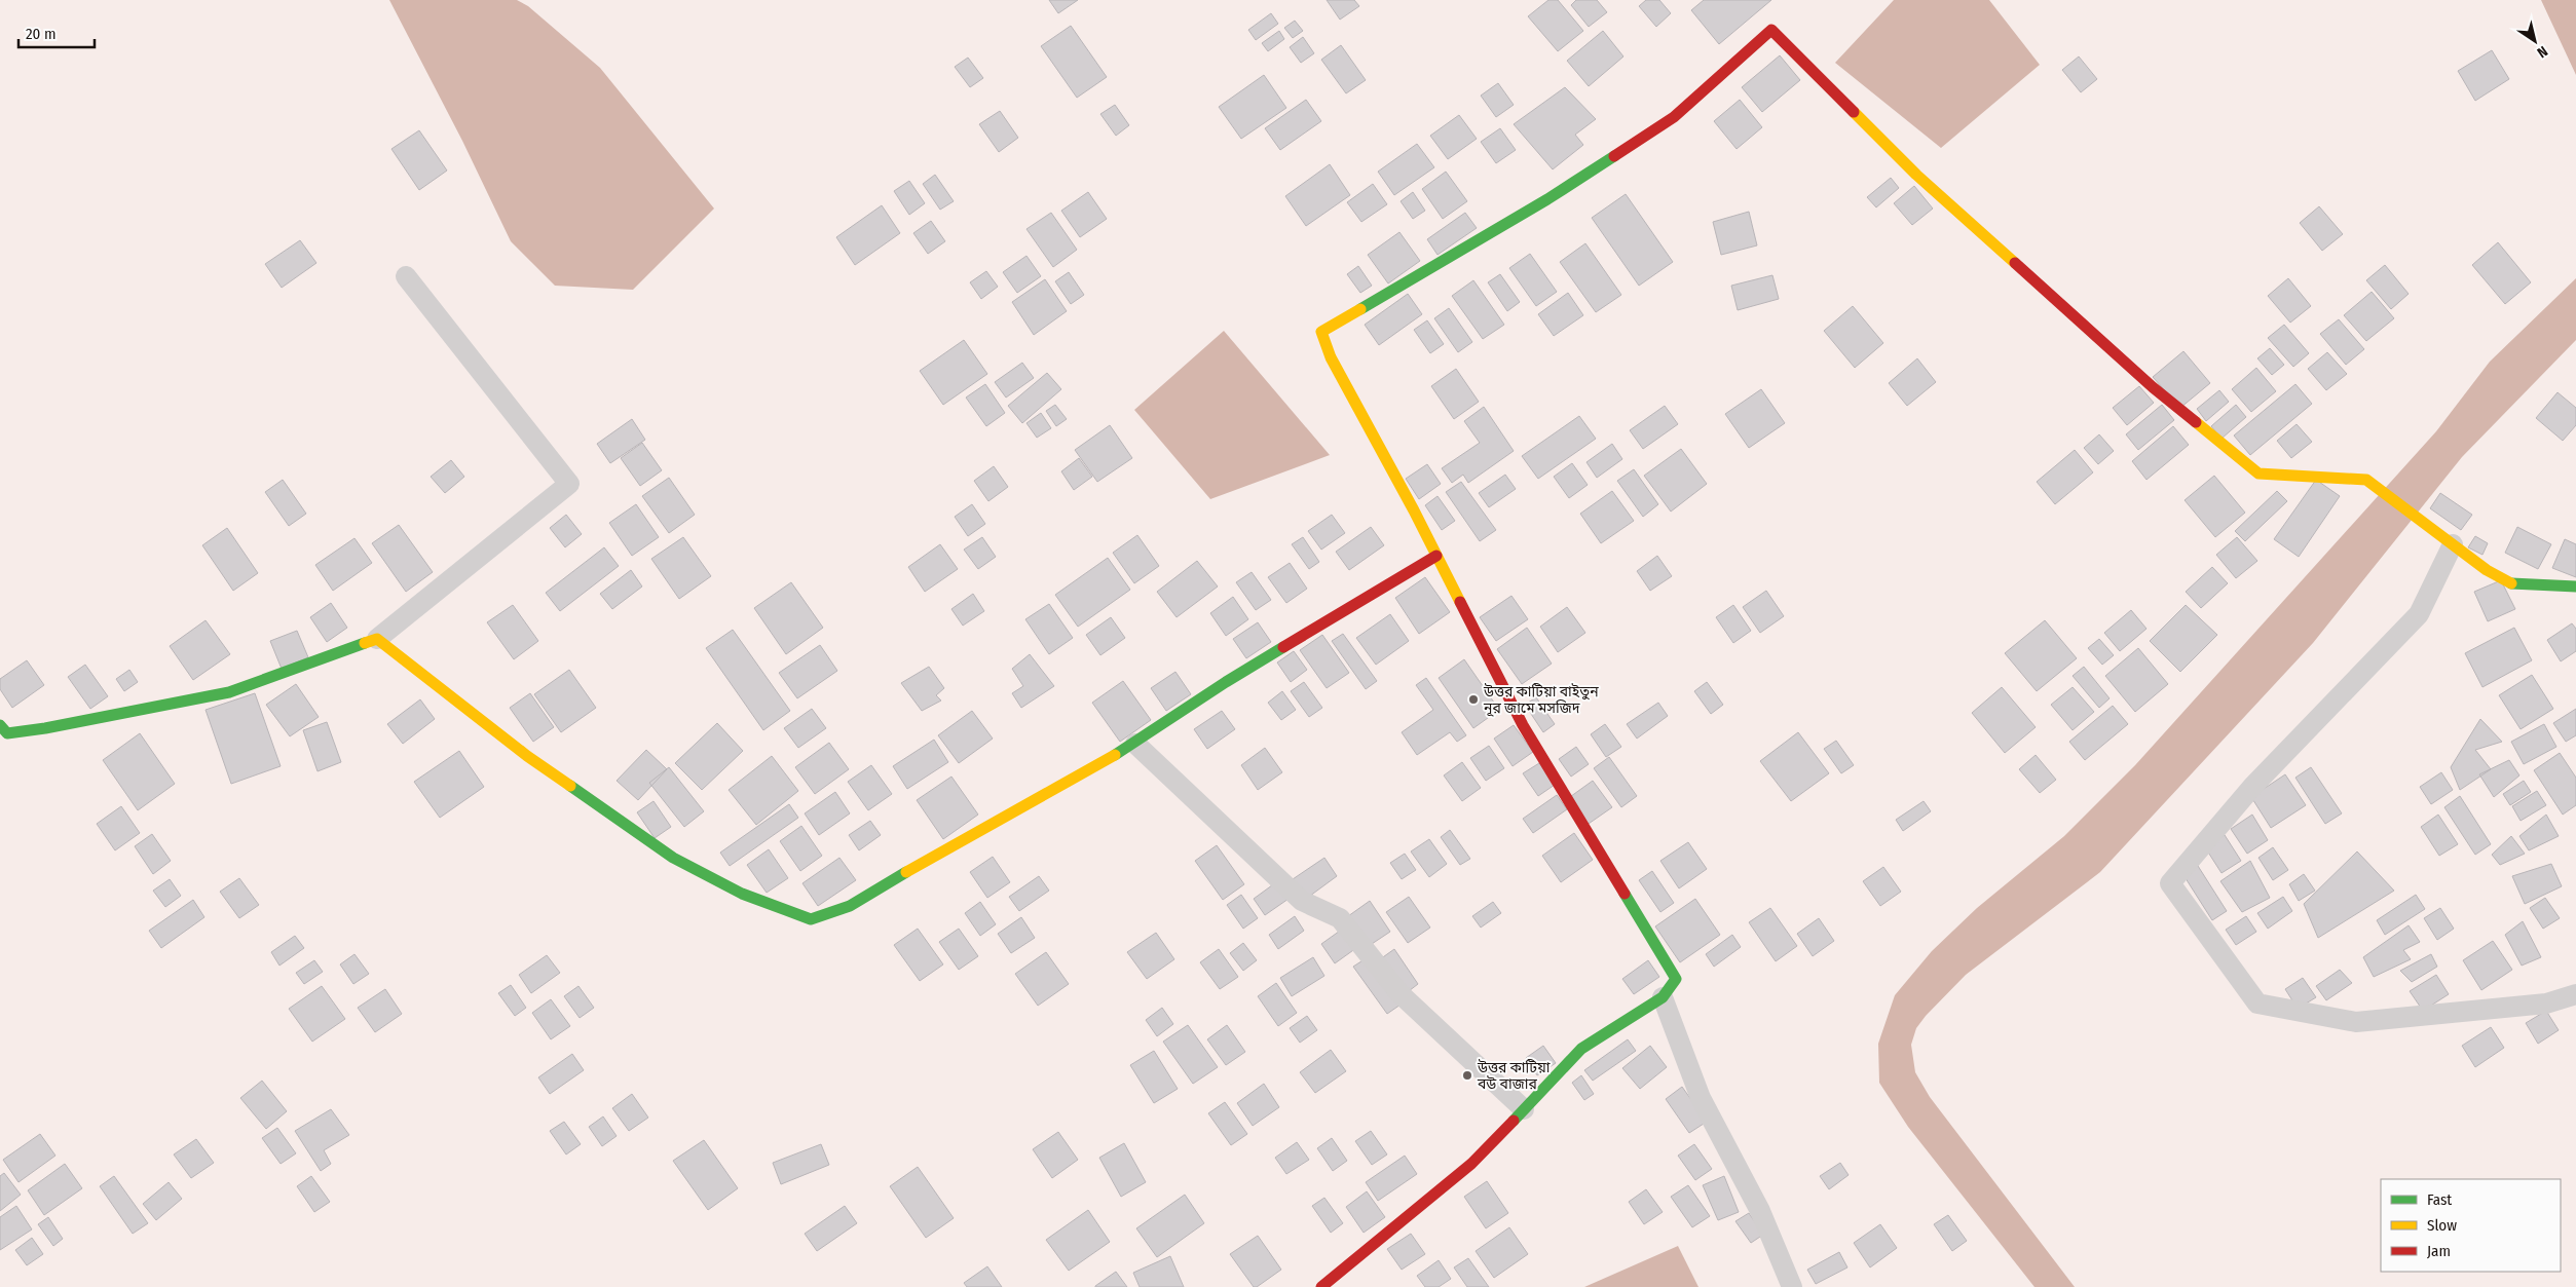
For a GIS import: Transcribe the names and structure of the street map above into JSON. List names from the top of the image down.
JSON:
{
  "places": ["উত্তর কাটিয়া বাইতুন নূর জামে মসজিদ", "উত্তর কাটিয়া বউ বাজার"],
  "legend": ["Fast", "Slow", "Jam"],
  "scale_bar": "20 m",
  "north": "bottom right"
}
